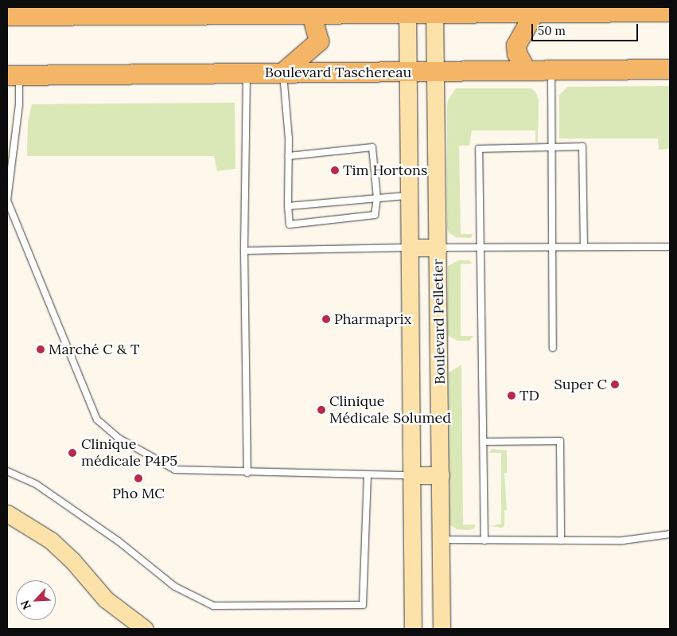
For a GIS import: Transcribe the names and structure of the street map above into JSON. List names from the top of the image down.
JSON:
{
  "streets": {
    "main road": ["Boulevard Taschereau"],
    "street": ["Boulevard Pelletier"]
  },
  "crossings": [
    ["Boulevard Taschereau", "Boulevard Pelletier"]
  ],
  "places": [
    "Tim Hortons",
    "Pharmaprix",
    "Marché C & T",
    "Super C",
    "TD",
    "Clinique Médicale Solumed",
    "Clinique médicale P4P5",
    "Pho MC"
  ],
  "scale_bar": "50 m",
  "north": "bottom left"
}
